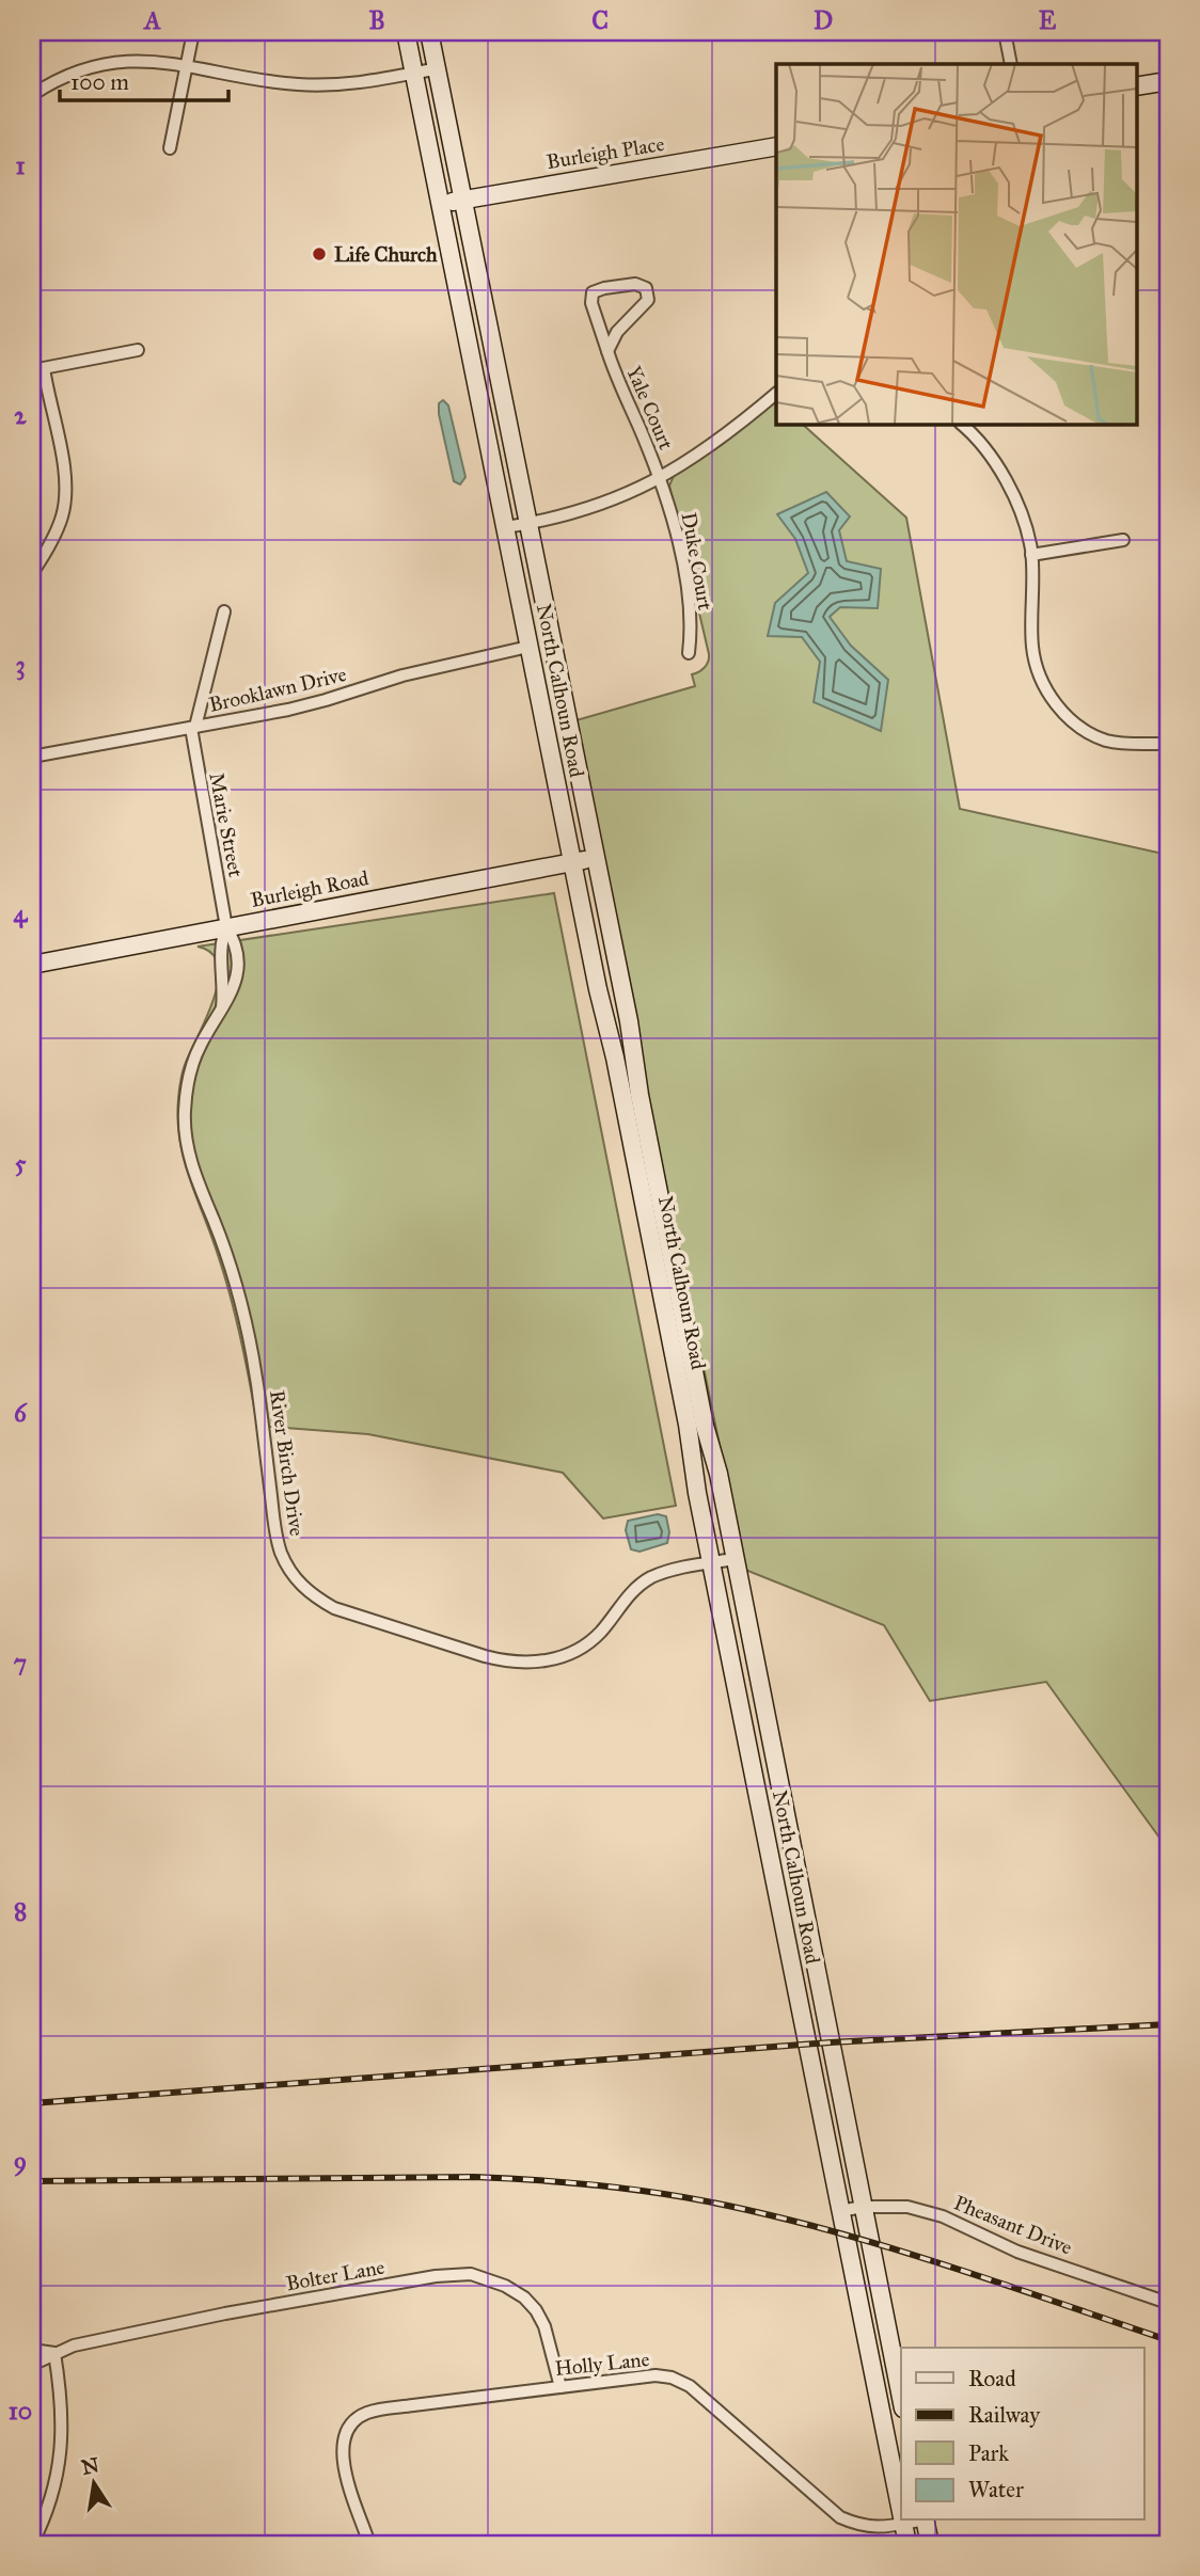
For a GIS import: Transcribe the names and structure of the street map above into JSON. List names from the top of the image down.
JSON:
{
  "streets": {
    "main road": ["Burleigh Place", "North Calhoun Road", "Burleigh Road"],
    "street": [
      "Yale Court",
      "Duke Court",
      "Brooklawn Drive",
      "Marie Street",
      "River Birch Drive",
      "Pheasant Drive",
      "Bolter Lane",
      "Holly Lane"
    ]
  },
  "crossings": [
    ["Burleigh Place", "North Calhoun Road"],
    ["Yale Court", "Duke Court"],
    ["Brooklawn Drive", "North Calhoun Road"],
    ["Brooklawn Drive", "Marie Street"],
    ["North Calhoun Road", "Burleigh Road"],
    ["North Calhoun Road", "River Birch Drive"],
    ["North Calhoun Road", "Pheasant Drive"],
    ["North Calhoun Road", "Holly Lane"],
    ["Marie Street", "Burleigh Road"],
    ["Marie Street", "River Birch Drive"],
    ["Burleigh Road", "River Birch Drive"],
    ["Bolter Lane", "Holly Lane"]
  ],
  "places": ["Life Church"],
  "legend": [
    "Road",
    "Railway",
    "Park",
    "Water"
  ],
  "scale_bar": "100 m",
  "north": "top",
  "grid": {
    "columns": [
      "A",
      "B",
      "C",
      "D",
      "E"
    ],
    "rows": [
      "1",
      "2",
      "3",
      "4",
      "5",
      "6",
      "7",
      "8",
      "9",
      "10"
    ]
  }
}
